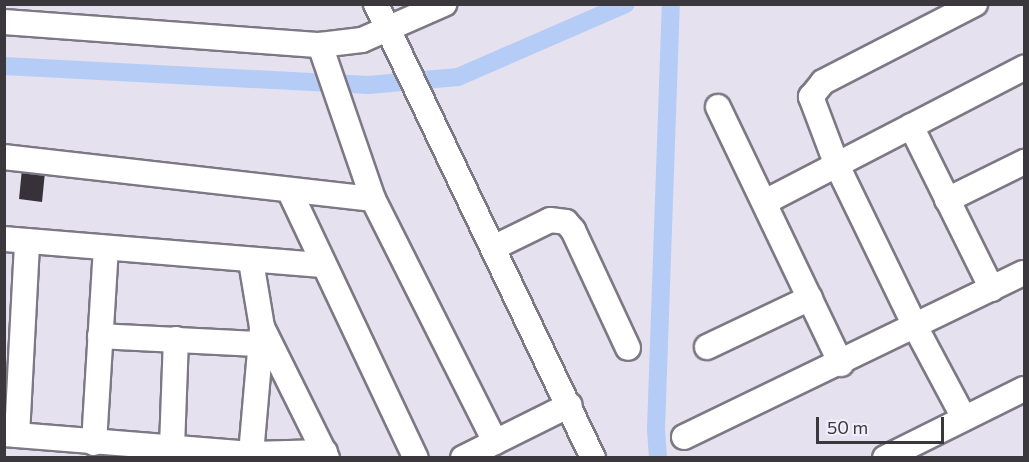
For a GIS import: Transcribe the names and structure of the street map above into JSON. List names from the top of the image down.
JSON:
{
  "scale_bar": "50 m"
}
